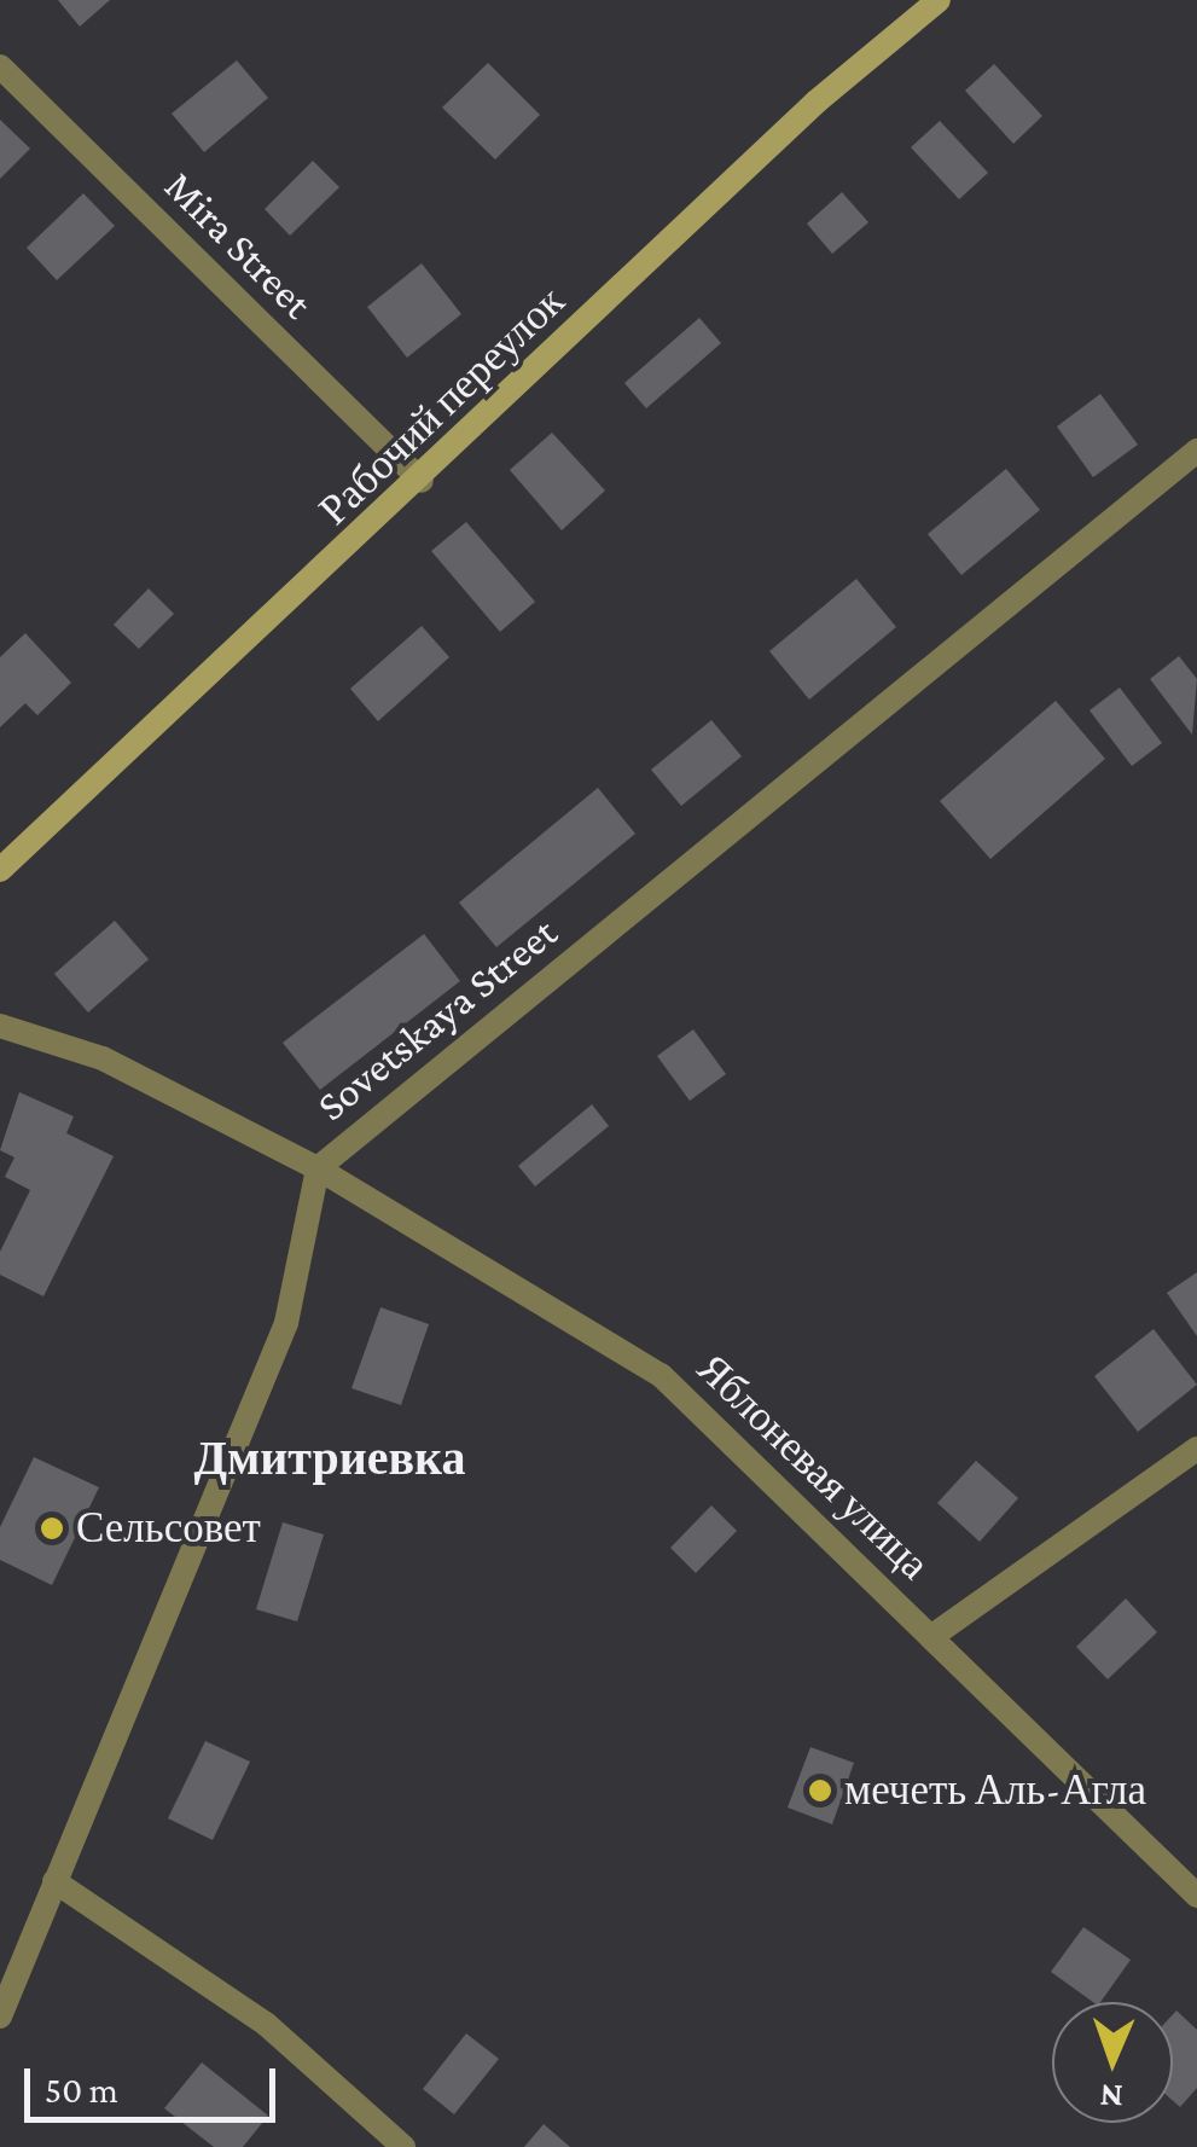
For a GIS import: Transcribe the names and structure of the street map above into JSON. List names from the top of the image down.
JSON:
{
  "streets": {
    "street": [
      "Mira Street",
      "Рабочий переулок",
      "Sovetskaya Street",
      "Яблоневая улица"
    ]
  },
  "crossings": [
    ["Mira Street", "Рабочий переулок"],
    ["Sovetskaya Street", "Яблоневая улица"]
  ],
  "districts": ["Дмитриевка"],
  "places": ["Сельсовет", "мечеть Аль-Агла"],
  "scale_bar": "50 m",
  "north": "bottom"
}
